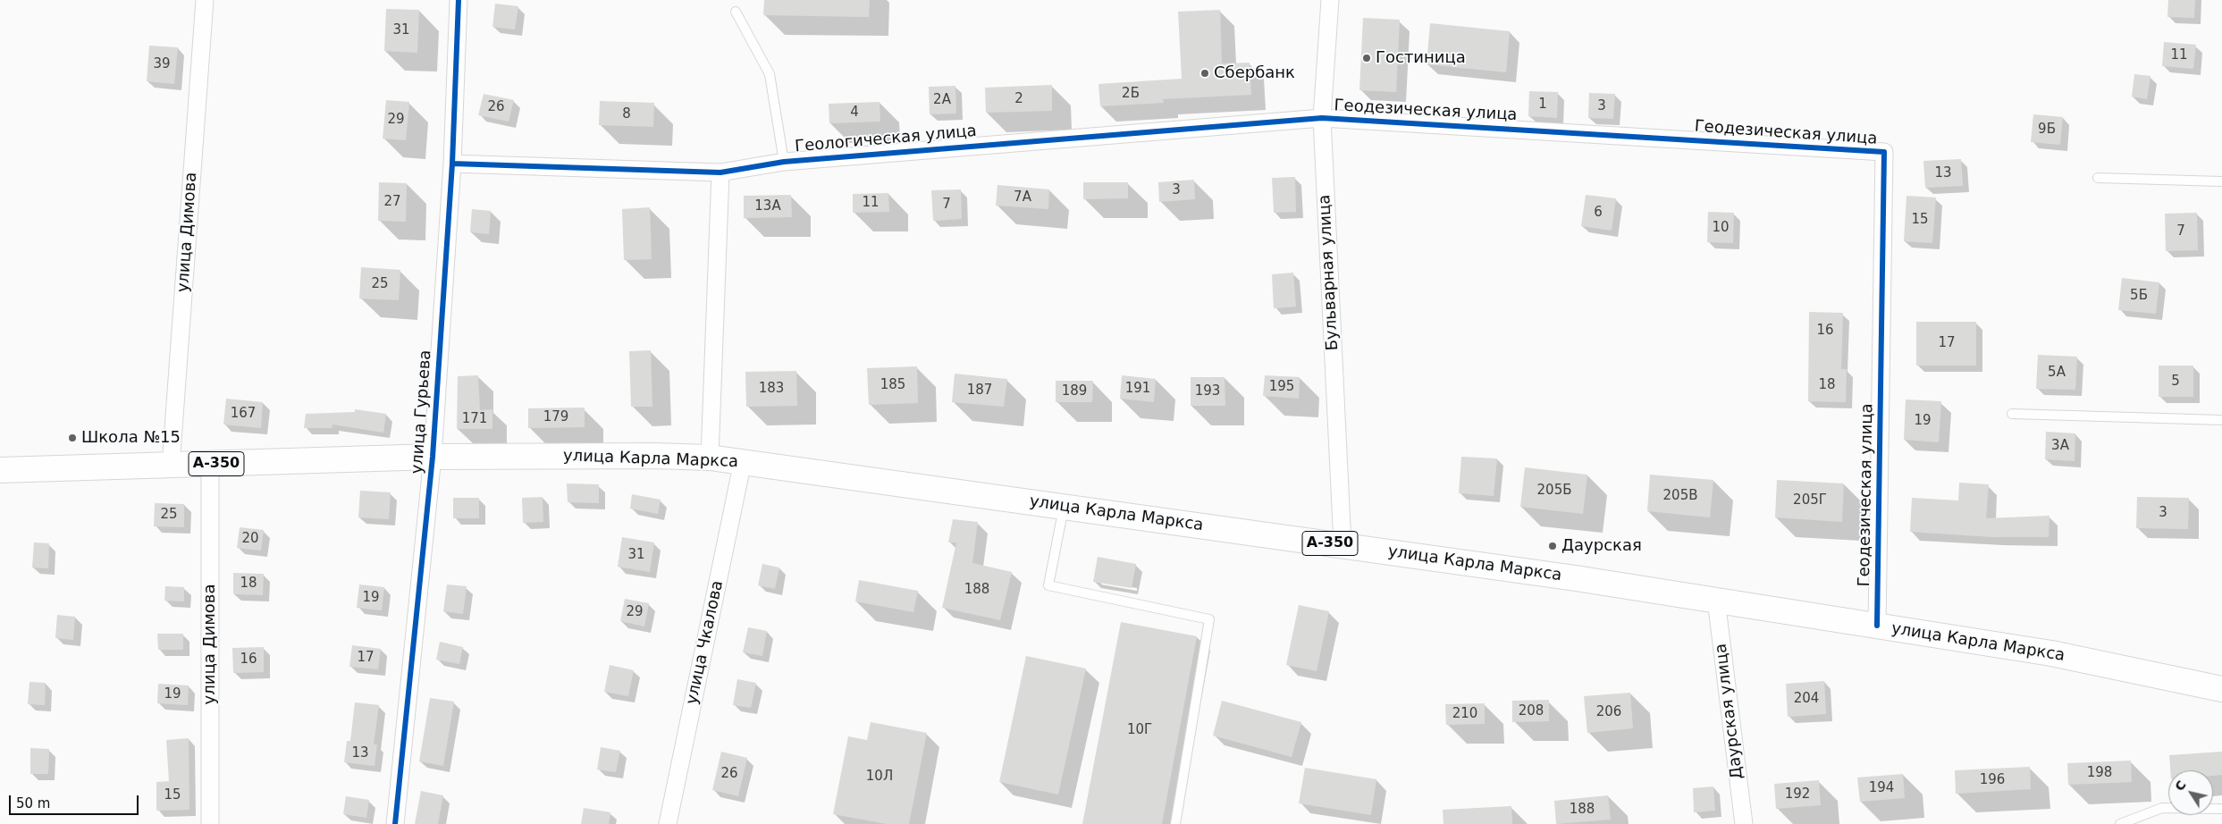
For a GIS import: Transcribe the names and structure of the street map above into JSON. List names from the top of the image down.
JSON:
{
  "streets": {
    "highway": ["улица Карла Маркса", "А-350"],
    "street": [
      "Геодезическая улица",
      "Геологическая улица",
      "улица Димова",
      "Бульварная улица",
      "улица Гурьева",
      "улица Чкалова",
      "Даурская улица"
    ]
  },
  "crossings": [
    ["Геодезическая улица", "Геологическая улица"],
    ["Геодезическая улица", "Бульварная улица"],
    ["Геодезическая улица", "улица Карла Маркса"],
    ["Геологическая улица", "Бульварная улица"],
    ["Геологическая улица", "улица Гурьева"],
    ["улица Димова", "улица Карла Маркса"],
    ["Бульварная улица", "улица Карла Маркса"],
    ["улица Гурьева", "улица Карла Маркса"],
    ["улица Карла Маркса", "улица Чкалова"],
    ["улица Карла Маркса", "Даурская улица"]
  ],
  "places": [
    "Гостиница",
    "Сбербанк",
    "Школа №15",
    "Даурская"
  ],
  "house_numbers": [
    "31",
    "11",
    "39",
    "2Б",
    "2",
    "2А",
    "1",
    "3",
    "26",
    "4",
    "8",
    "29",
    "9Б",
    "13",
    "3",
    "7А",
    "27",
    "11",
    "7",
    "13А",
    "6",
    "15",
    "10",
    "7",
    "25",
    "5Б",
    "16",
    "17",
    "5А",
    "5",
    "185",
    "18",
    "195",
    "183",
    "191",
    "187",
    "189",
    "193",
    "167",
    "179",
    "171",
    "19",
    "3А",
    "205Б",
    "205В",
    "205Г",
    "3",
    "25",
    "20",
    "31",
    "18",
    "188",
    "19",
    "29",
    "17",
    "16",
    "19",
    "204",
    "208",
    "206",
    "210",
    "10Г",
    "13",
    "198",
    "26",
    "10Л",
    "196",
    "194",
    "192",
    "15",
    "188"
  ],
  "scale_bar": "50 m",
  "north": "top left"
}
